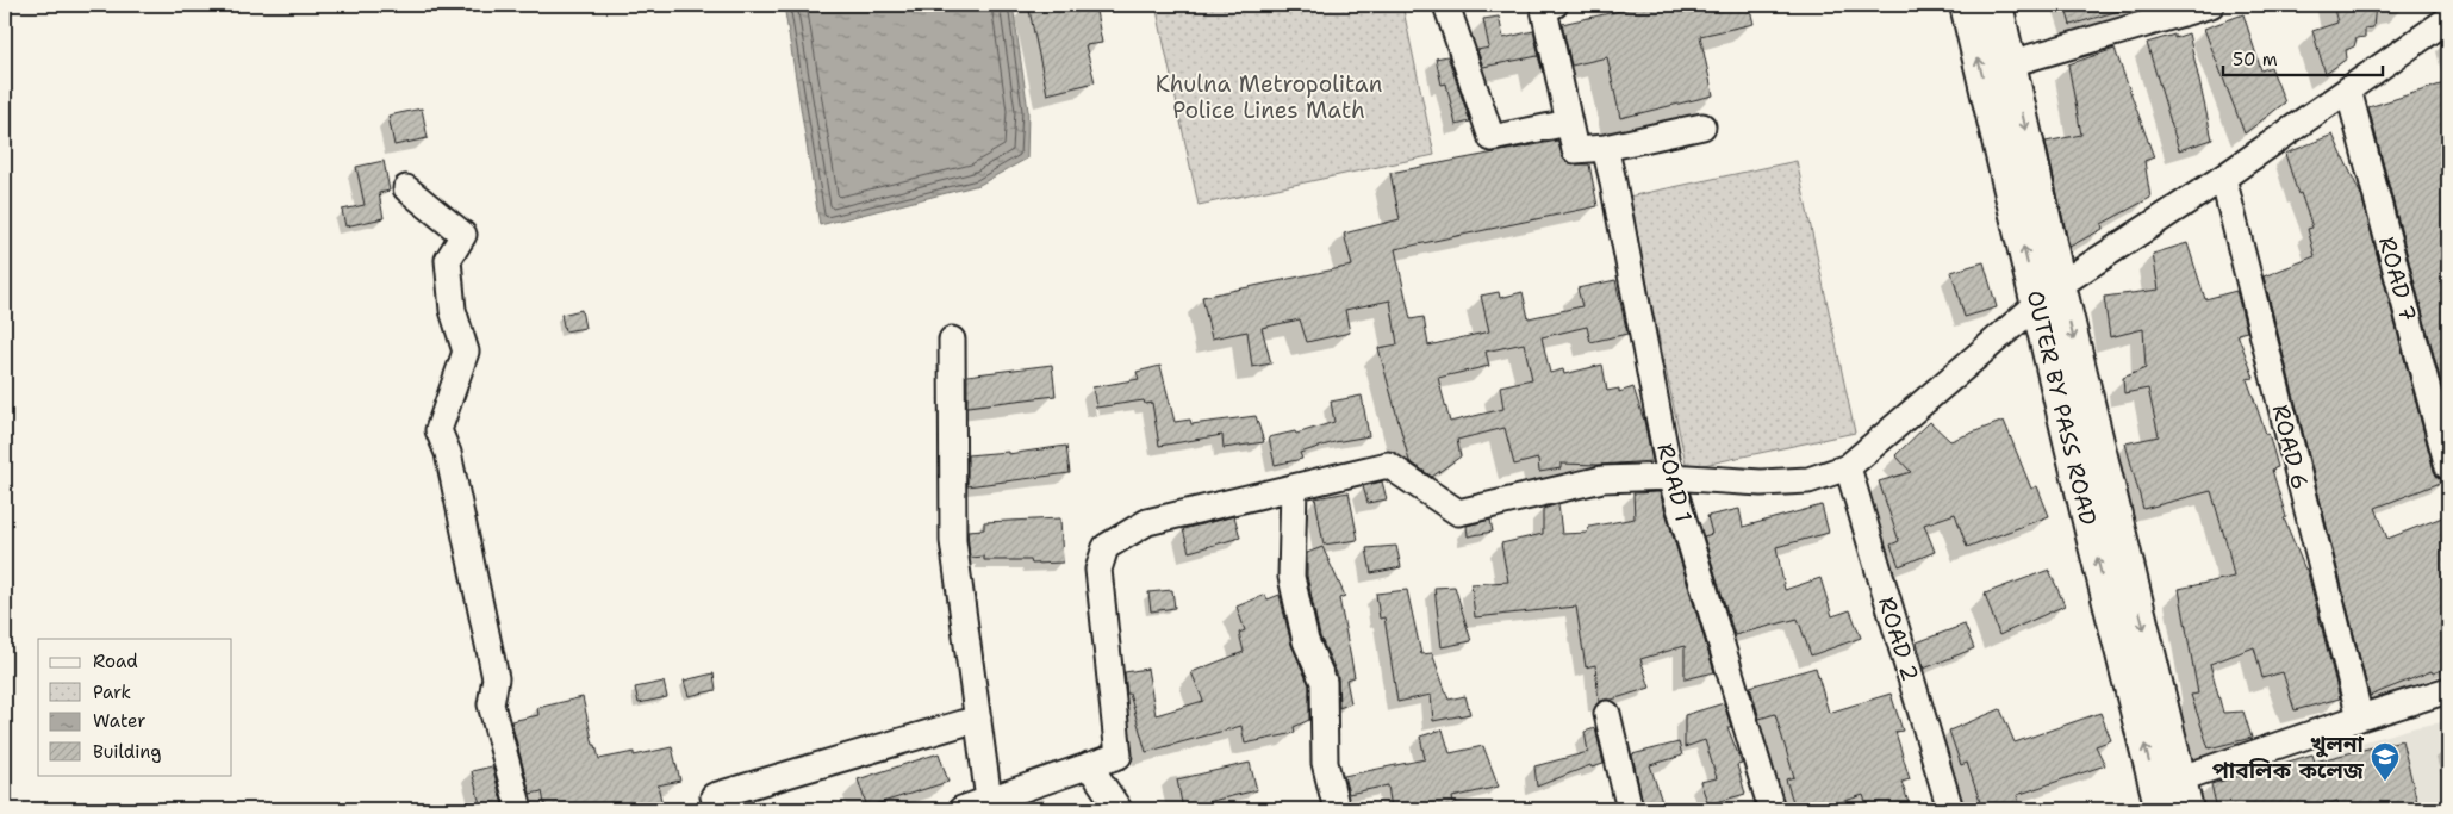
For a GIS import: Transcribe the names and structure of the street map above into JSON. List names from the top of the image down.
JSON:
{
  "streets": {
    "main road": ["OUTER BY PASS ROAD"],
    "street": [
      "ROAD 7",
      "ROAD 6",
      "ROAD 1",
      "ROAD 2"
    ]
  },
  "parks": ["Khulna Metropolitan Police Lines Math"],
  "places": {
    "school or university": ["খুলনা পাবলিক কলেজ"]
  },
  "legend": [
    "Road",
    "Park",
    "Water",
    "Building"
  ],
  "scale_bar": "50 m"
}
